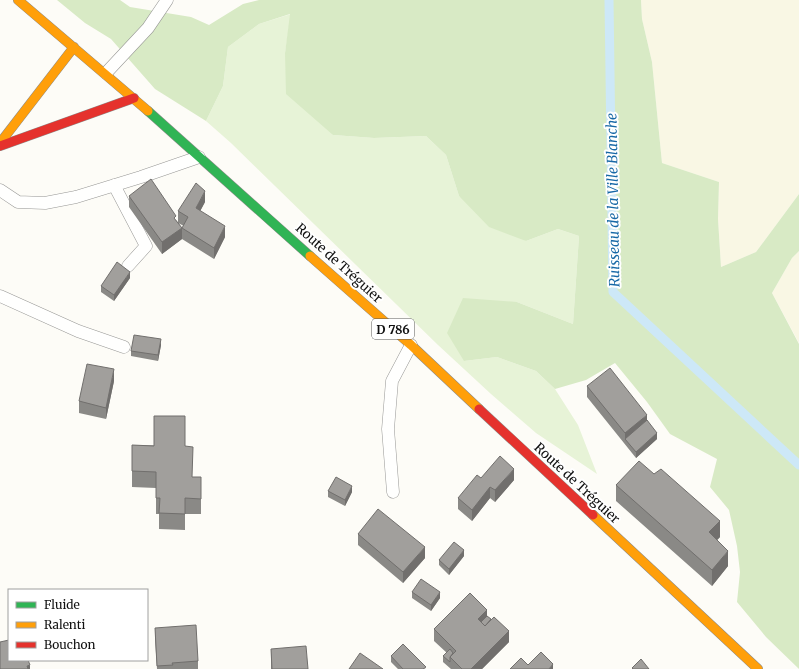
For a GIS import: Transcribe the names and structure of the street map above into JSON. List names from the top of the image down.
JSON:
{
  "streets": {
    "main road": ["Route de Tréguier", "D 786"]
  },
  "water": ["Ruisseau de la Ville Blanche"],
  "legend": ["Fluide", "Ralenti", "Bouchon"]
}
